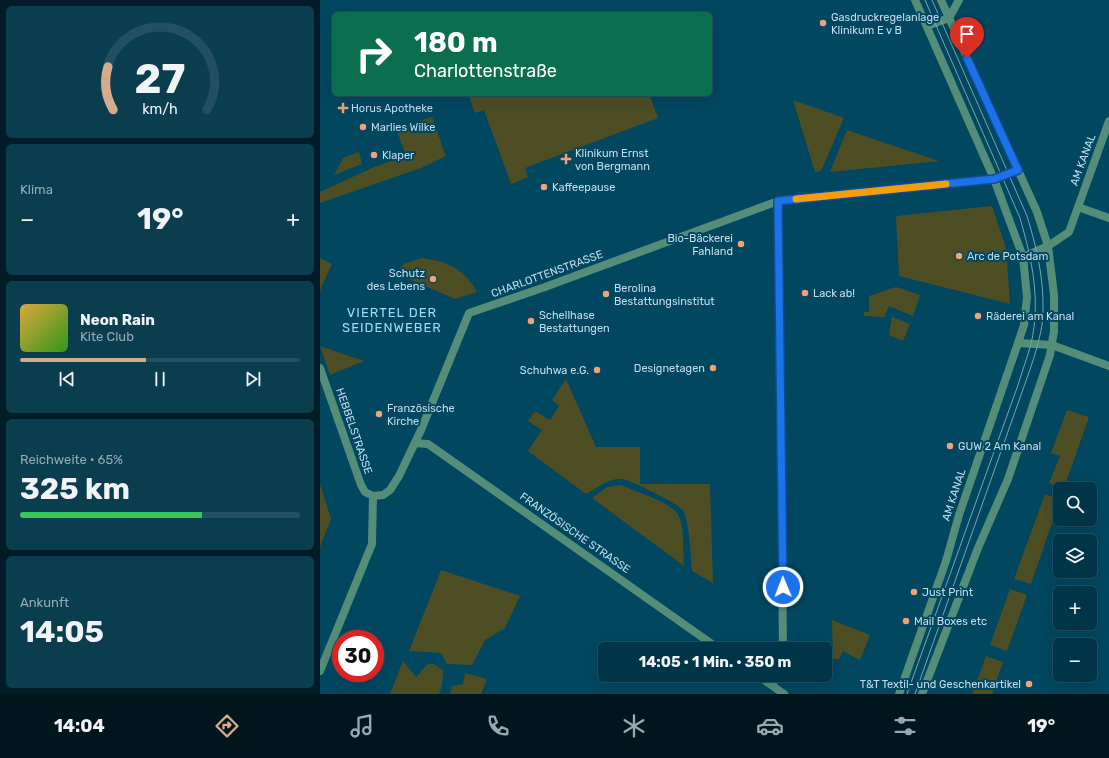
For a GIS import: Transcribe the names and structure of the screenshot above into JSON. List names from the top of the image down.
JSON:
{
  "streets": {
    "street": [
      "AM KANAL",
      "CHARLOTTENSTRASSE",
      "HEBBELSTRASSE",
      "FRANZÖSISCHE STRASSE"
    ]
  },
  "crossings": [
    ["CHARLOTTENSTRASSE", "HEBBELSTRASSE"],
    ["CHARLOTTENSTRASSE", "FRANZÖSISCHE STRASSE"]
  ],
  "districts": ["VIERTEL DER SEIDENWEBER"],
  "places": {
    "other": [
      "Gasdruckregelanlage Klinikum E v B",
      "Marlies Wilke",
      "Klaper",
      "Kaffeepause",
      "Bio-Bäckerei Fahland",
      "Arc de Potsdam",
      "Schutz des Lebens",
      "Lack ab!",
      "Berolina Bestattungsinstitut",
      "Räderei am Kanal",
      "Schellhase Bestattungen",
      "Designetagen",
      "Schuhwa e.G.",
      "Französische Kirche",
      "GUW 2 Am Kanal",
      "Just Print",
      "Mail Boxes etc",
      "T&T Textil- und Geschenkartikel"
    ],
    "health": ["Horus Apotheke", "Klinikum Ernst von Bergmann"]
  },
  "page": {
    "turn": ["180 m", "Charlottenstraße"],
    "tile": [
      "Klima",
      ["Reichweite · 65%", "325 km"],
      ["Ankunft", "14:05"]
    ],
    "heat": ["−", "19°", "+"],
    "song": ["Neon Rain", "Kite Club"],
    "map_buttons": ["+", "−"],
    "limit": "30",
    "trip": "14:05 · 1 Min. · 350 m",
    "tabs": ["14:04", "19°"],
    "gauge": ["27", "km/h"]
  }
}
